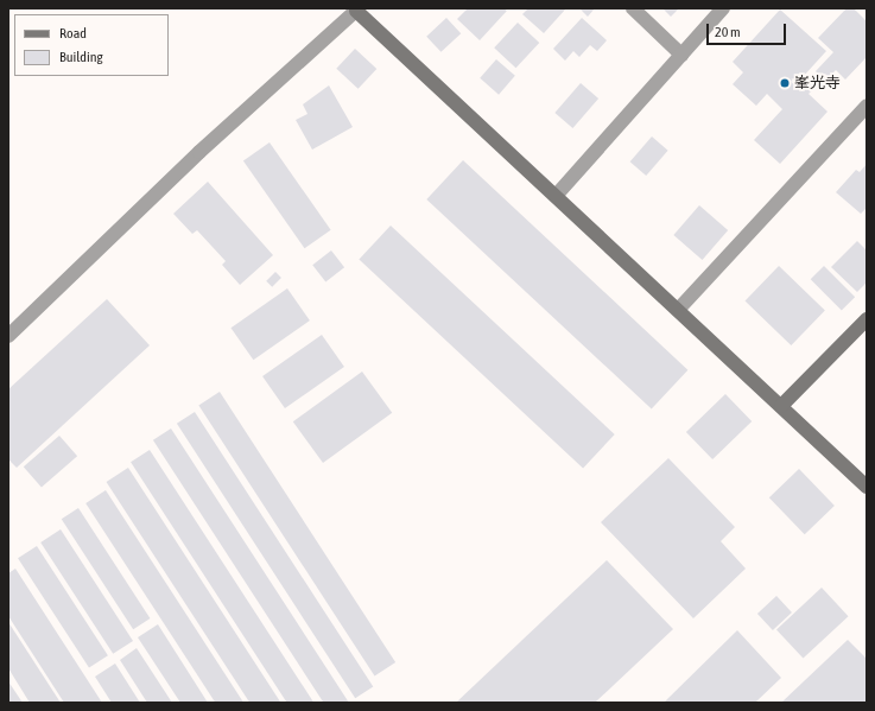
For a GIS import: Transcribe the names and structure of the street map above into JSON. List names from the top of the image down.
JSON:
{
  "places": ["峯光寺"],
  "legend": ["Road", "Building"],
  "scale_bar": "20 m"
}
